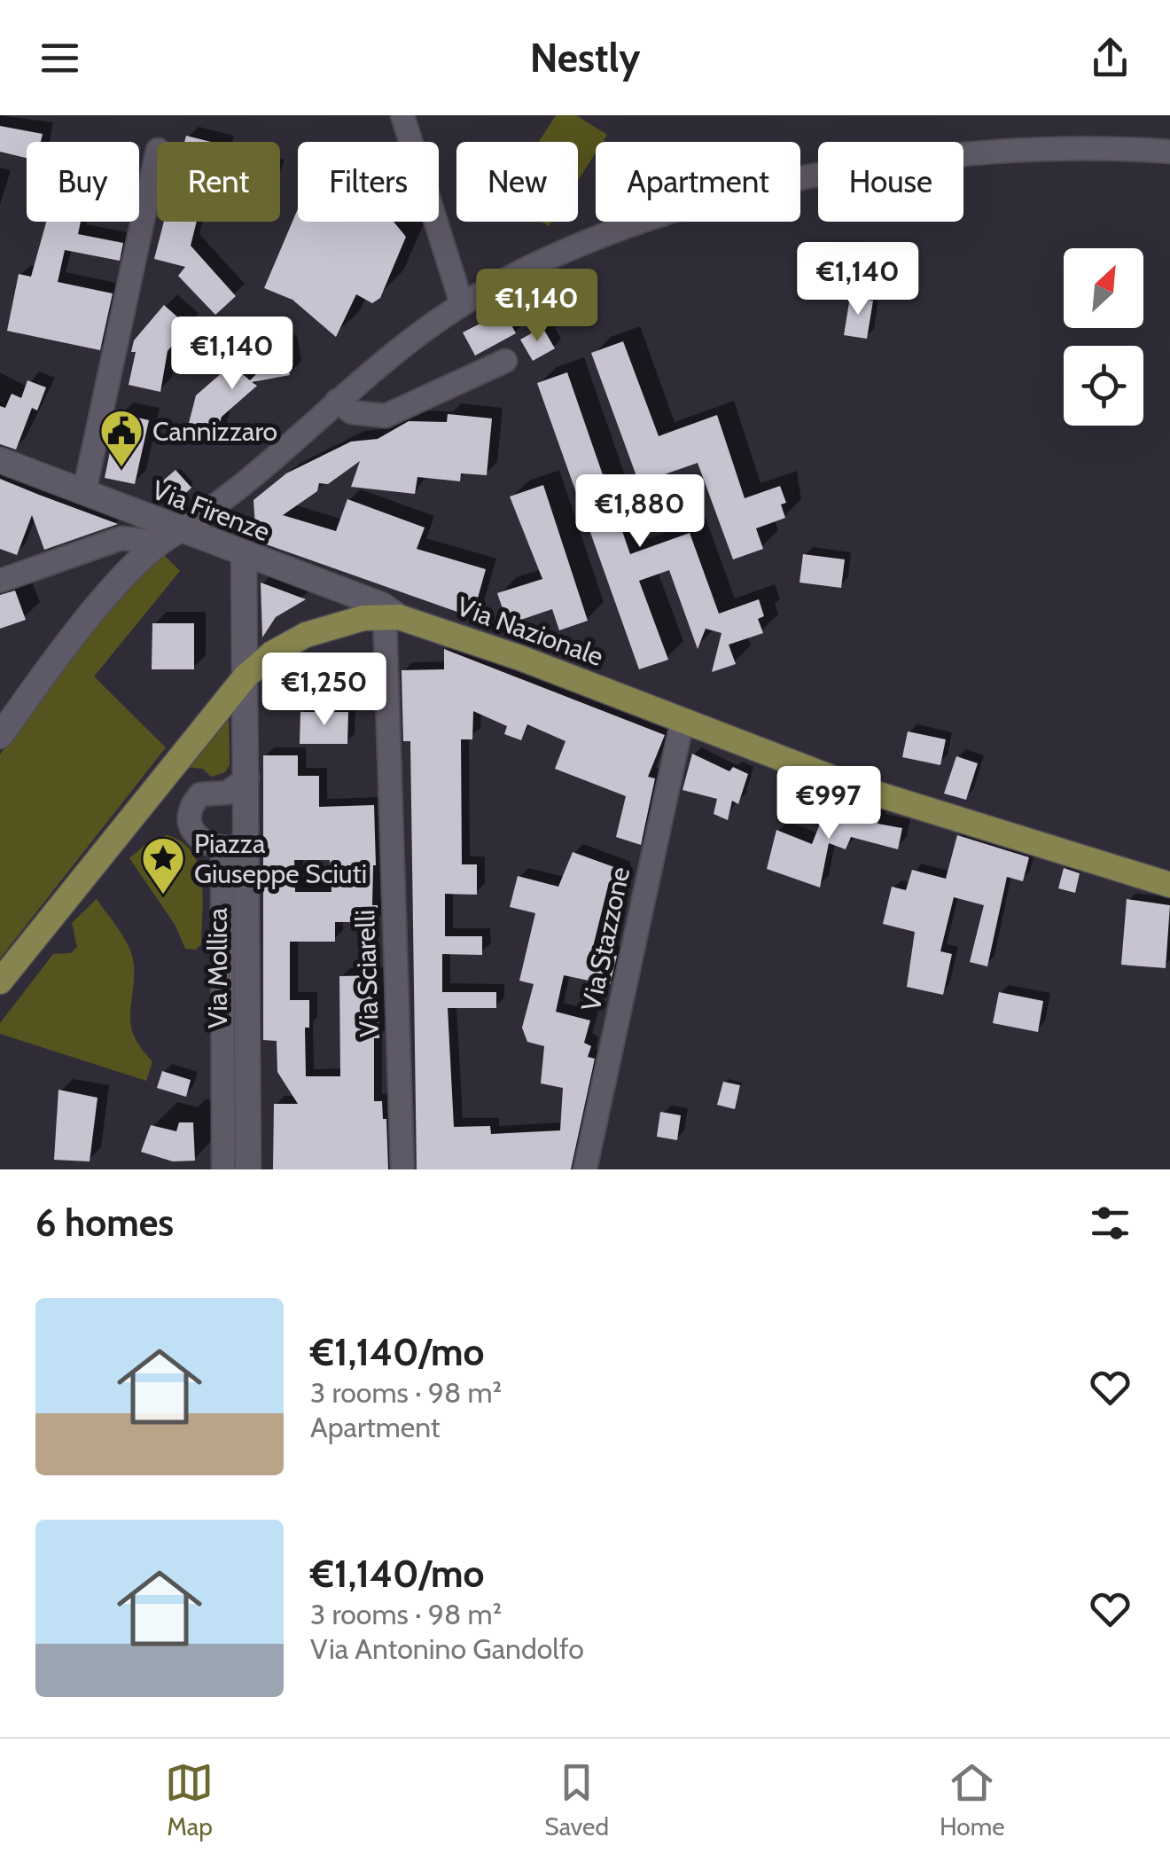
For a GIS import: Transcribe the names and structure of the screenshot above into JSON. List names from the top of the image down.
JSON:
{
  "streets": {
    "main road": ["Via Nazionale"],
    "street": [
      "Via Firenze",
      "Via Stazzone",
      "Via Mollica",
      "Via Sciarelli"
    ]
  },
  "crossings": [
    ["Via Firenze", "Via Nazionale"],
    ["Via Firenze", "Via Mollica"],
    ["Via Firenze", "Via Sciarelli"],
    ["Via Nazionale", "Via Stazzone"],
    ["Via Nazionale", "Via Mollica"],
    ["Via Nazionale", "Via Sciarelli"]
  ],
  "places": {
    "public building": ["Cannizzaro"],
    "place": ["Piazza Giuseppe Sciuti"]
  },
  "north": "top right",
  "page": {
    "header": "Nestly",
    "chip": [
      "Buy",
      "Rent",
      "Filters",
      "New",
      "Apartment",
      "House"
    ],
    "price": [
      "€1,140",
      "€1,140",
      "€1,140",
      "€1,880",
      "€1,250",
      "€997"
    ],
    "heading": "6 homes",
    "list": [
      {
        "name": "€1,140/mo",
        "note": "3 rooms · 98 m² · Apartment"
      },
      {
        "name": "€1,140/mo",
        "note": "3 rooms · 98 m² · Via Antonino Gandolfo"
      }
    ],
    "tabs": ["Map", "Saved", "Home"]
  }
}
